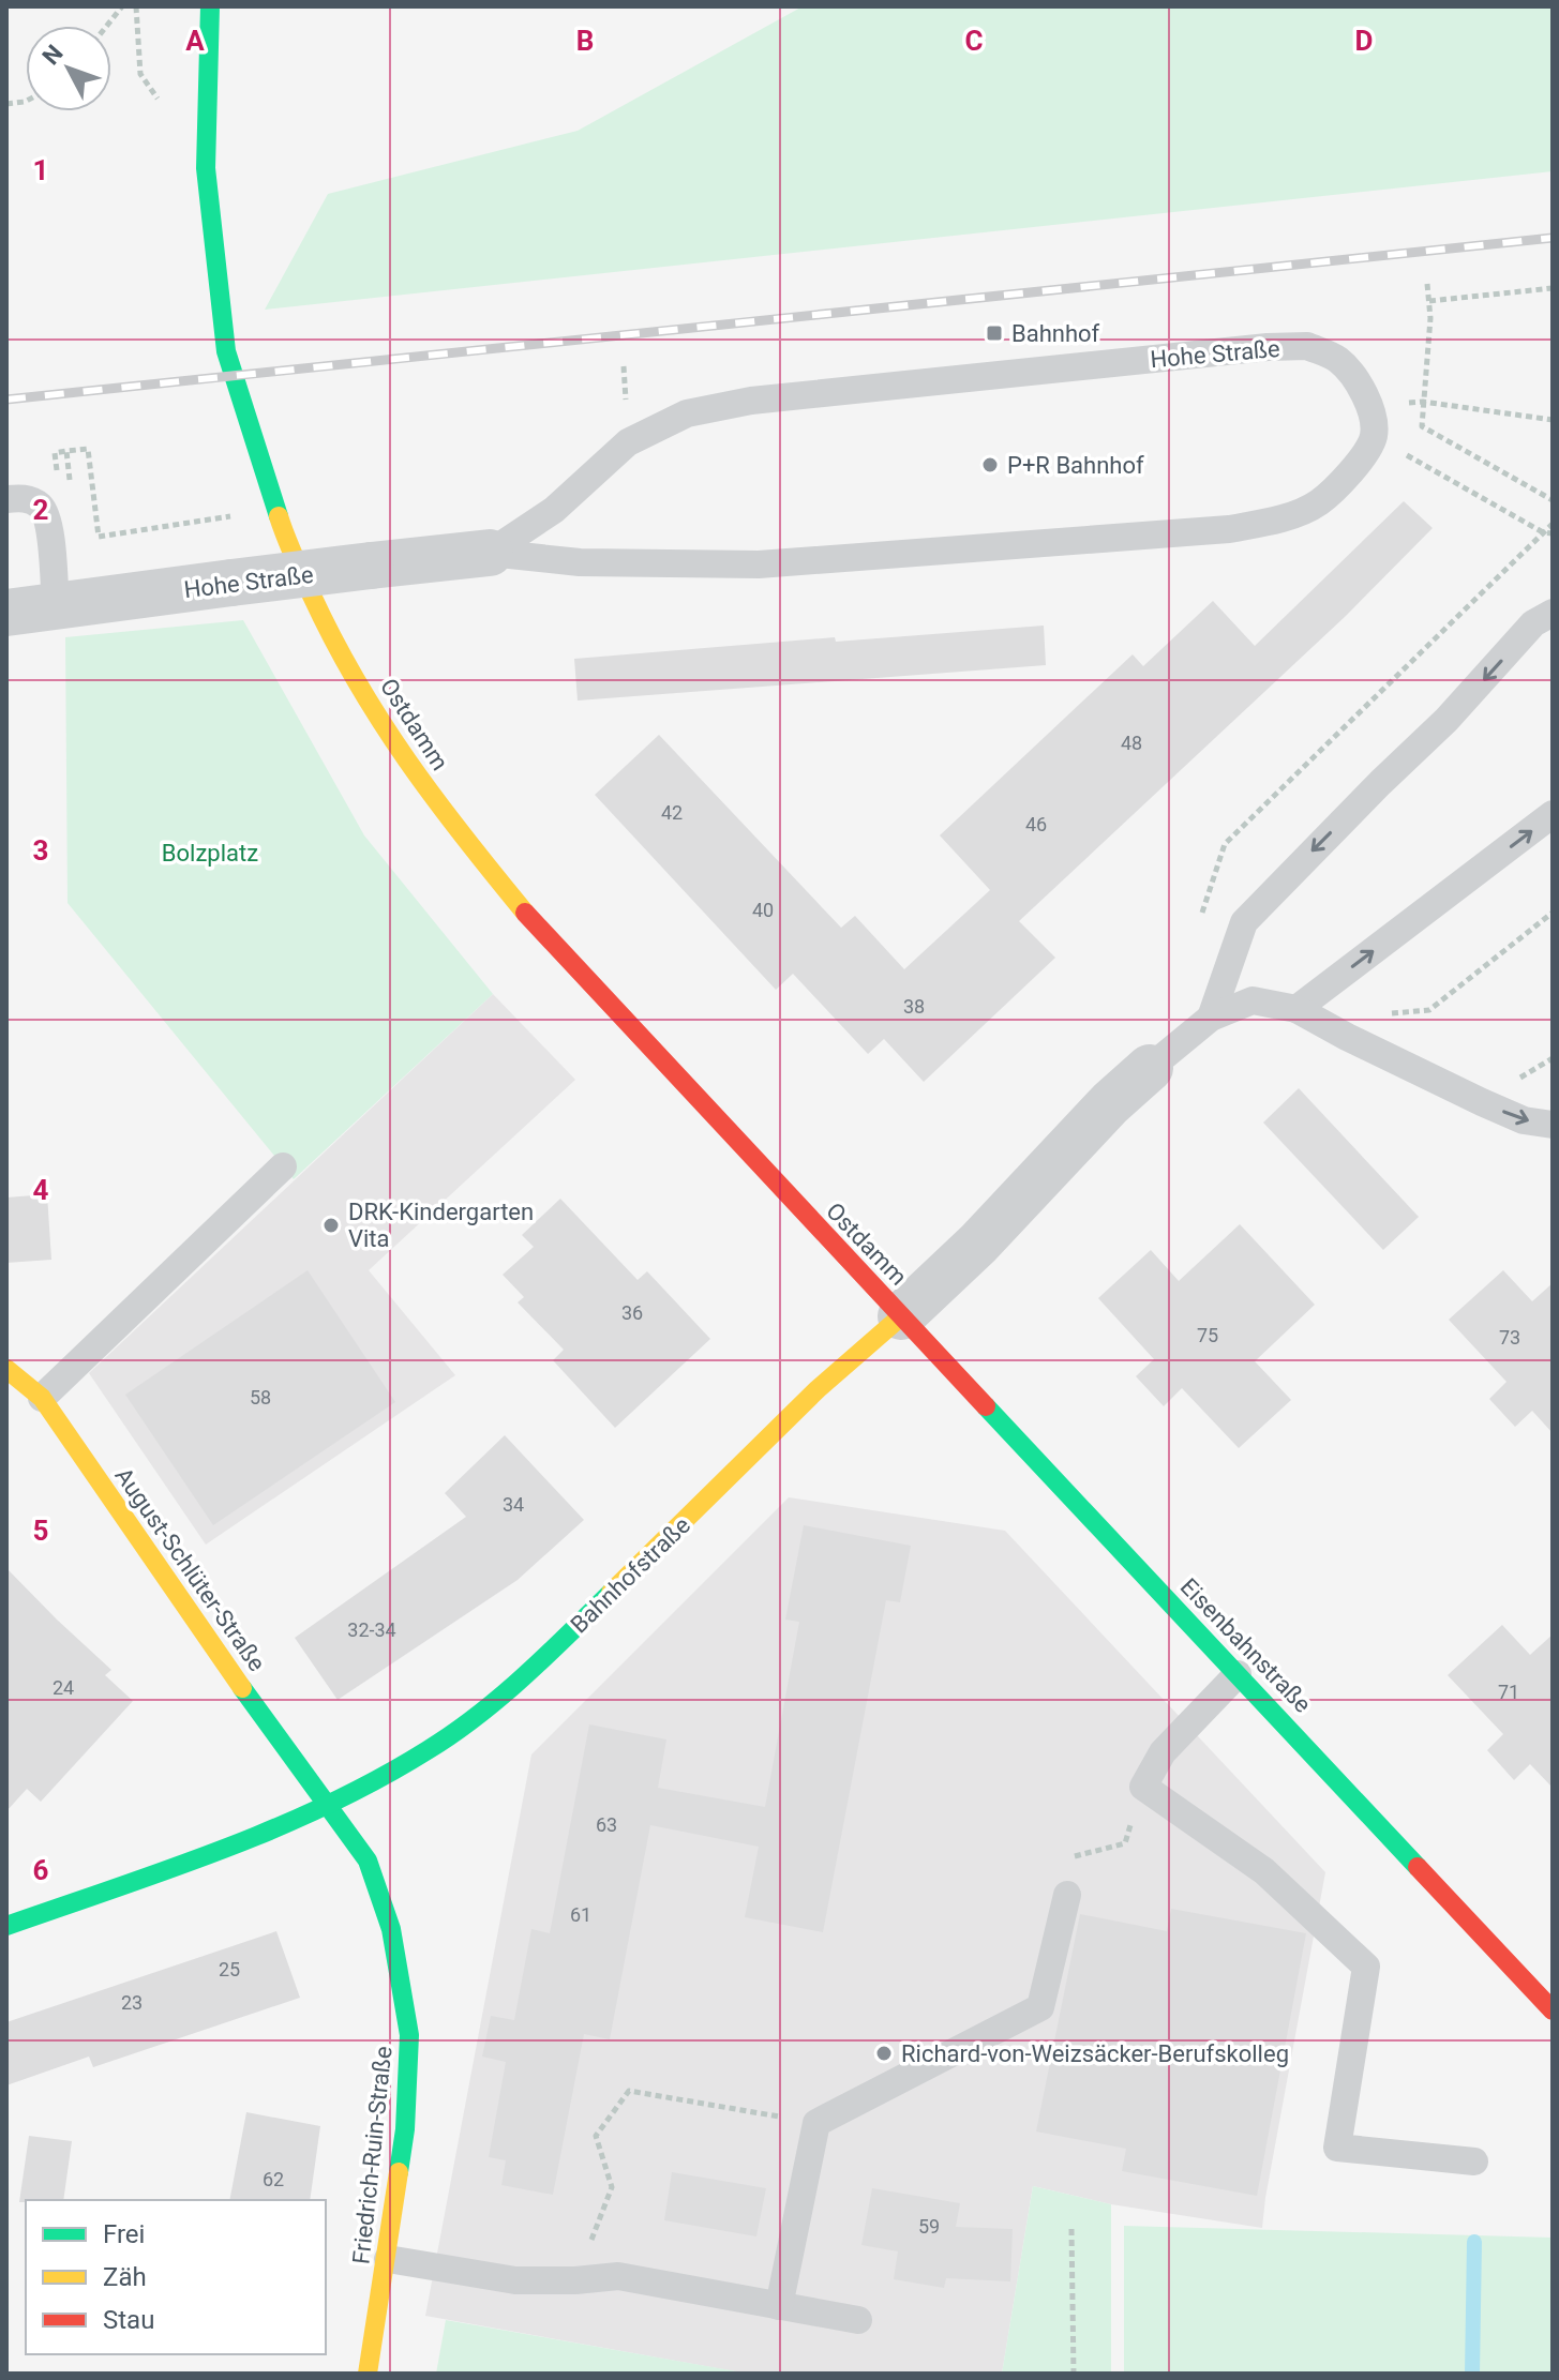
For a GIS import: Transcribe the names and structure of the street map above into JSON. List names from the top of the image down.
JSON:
{
  "streets": {
    "street": [
      "Hohe Straße",
      "Ostdamm",
      "August-Schlüter-Straße",
      "Bahnhofstraße",
      "Eisenbahnstraße",
      "Friedrich-Ruin-Straße"
    ]
  },
  "crossings": [
    ["Ostdamm", "Bahnhofstraße"],
    ["Ostdamm", "Eisenbahnstraße"],
    ["August-Schlüter-Straße", "Bahnhofstraße"],
    ["August-Schlüter-Straße", "Friedrich-Ruin-Straße"],
    ["Bahnhofstraße", "Eisenbahnstraße"],
    ["Bahnhofstraße", "Friedrich-Ruin-Straße"]
  ],
  "parks": ["Bolzplatz"],
  "places": {
    "transit": ["Bahnhof"],
    "other": ["P+R Bahnhof", "DRK-Kindergarten Vita", "Richard-von-Weizsäcker-Berufskolleg"]
  },
  "house_numbers": [
    "48",
    "42",
    "46",
    "40",
    "38",
    "36",
    "75",
    "73",
    "58",
    "34",
    "32-34",
    "24",
    "71",
    "63",
    "61",
    "25",
    "23",
    "62",
    "59"
  ],
  "legend": ["Frei", "Zäh", "Stau"],
  "north": "top left",
  "grid": {
    "columns": [
      "A",
      "B",
      "C",
      "D"
    ],
    "rows": [
      "1",
      "2",
      "3",
      "4",
      "5",
      "6"
    ]
  }
}
